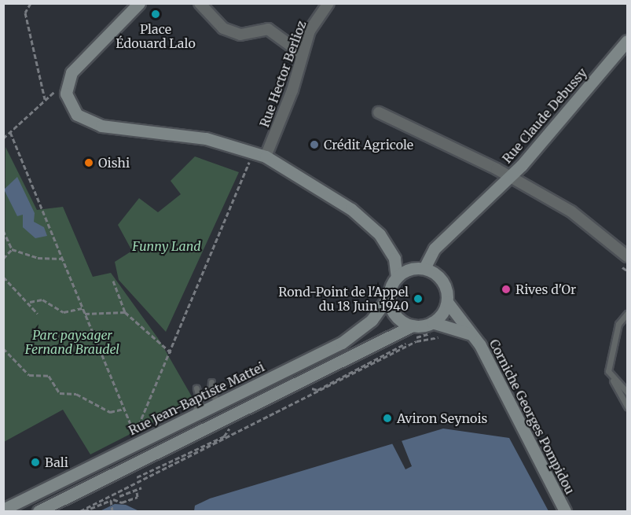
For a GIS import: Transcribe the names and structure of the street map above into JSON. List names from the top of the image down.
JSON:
{
  "streets": {
    "main road": ["Rue Claude Debussy", "Rue Jean-Baptiste Mattei", "Corniche Georges Pompidou"],
    "street": ["Rue Hector Berlioz"]
  },
  "crossings": [
    ["Rue Claude Debussy", "Rue Jean-Baptiste Mattei"],
    ["Rue Claude Debussy", "Corniche Georges Pompidou"],
    ["Rue Jean-Baptiste Mattei", "Corniche Georges Pompidou"]
  ],
  "parks": ["Funny Land", "Parc paysager Fernand Braudel"],
  "places": [
    "Place Édouard Lalo",
    "Crédit Agricole",
    "Oishi",
    "Rives d'Or",
    "Rond-Point de l'Appel du 18 Juin 1940",
    "Aviron Seynois",
    "Bali"
  ]
}
